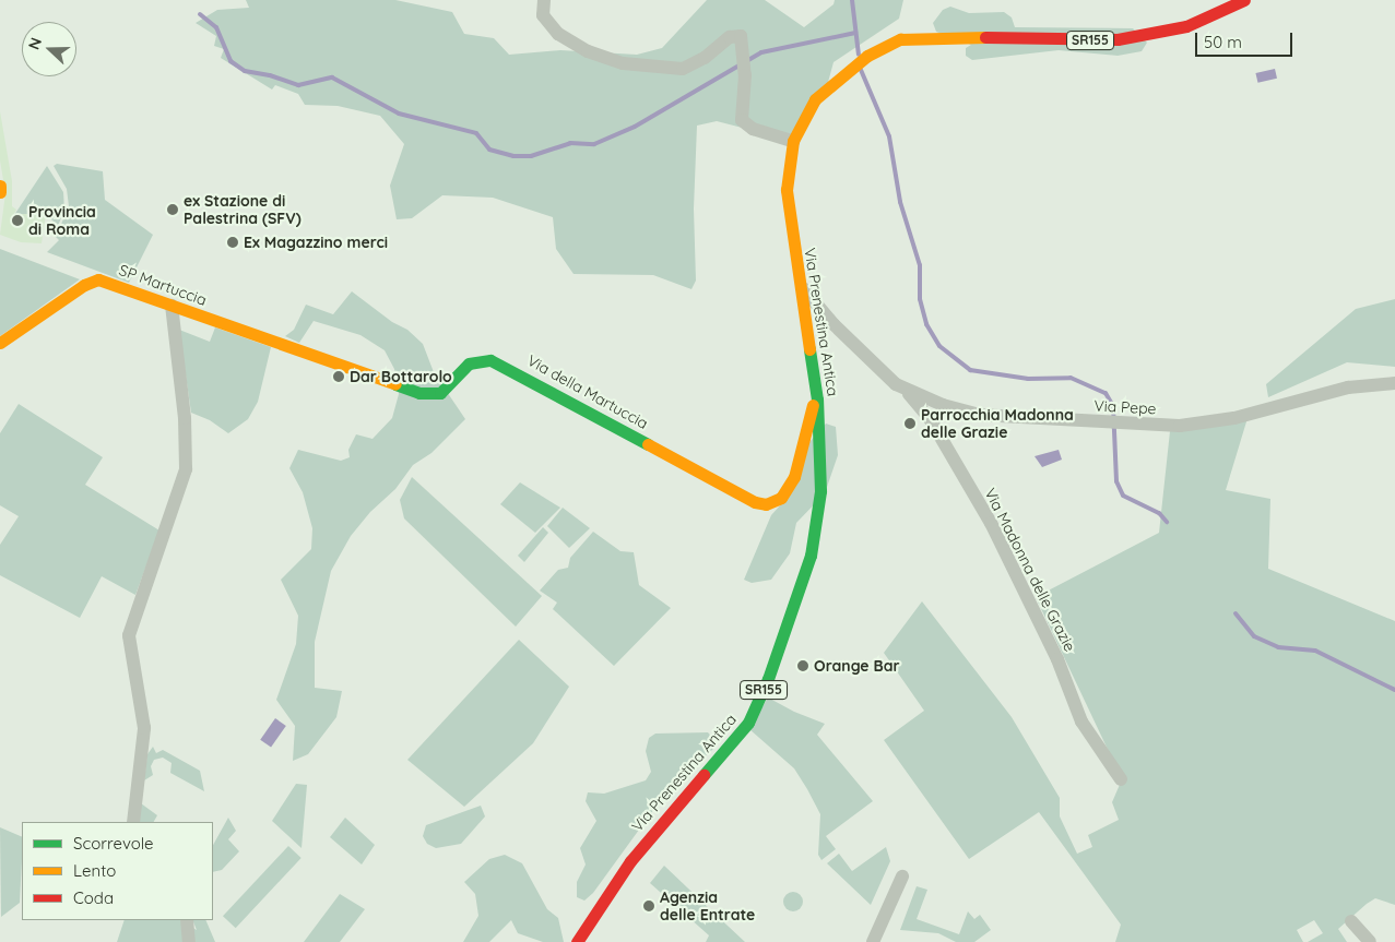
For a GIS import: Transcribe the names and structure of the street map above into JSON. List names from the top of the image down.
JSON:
{
  "streets": {
    "main road": [
      "SR155",
      "SP Martuccia",
      "Via Prenestina Antica",
      "Via della Martuccia"
    ],
    "street": ["Via Pepe", "Via Madonna delle Grazie"]
  },
  "crossings": [
    ["SP Martuccia", "Via della Martuccia"],
    ["Via Prenestina Antica", "Via della Martuccia"],
    ["Via Prenestina Antica", "Via Pepe"],
    ["Via Pepe", "Via Madonna delle Grazie"]
  ],
  "places": [
    "ex Stazione di Palestrina (SFV)",
    "Provincia di Roma",
    "Ex Magazzino merci",
    "Dar Bottarolo",
    "Parrocchia Madonna delle Grazie",
    "Orange Bar",
    "Agenzia delle Entrate"
  ],
  "legend": ["Scorrevole", "Lento", "Coda"],
  "scale_bar": "50 m",
  "north": "left"
}
